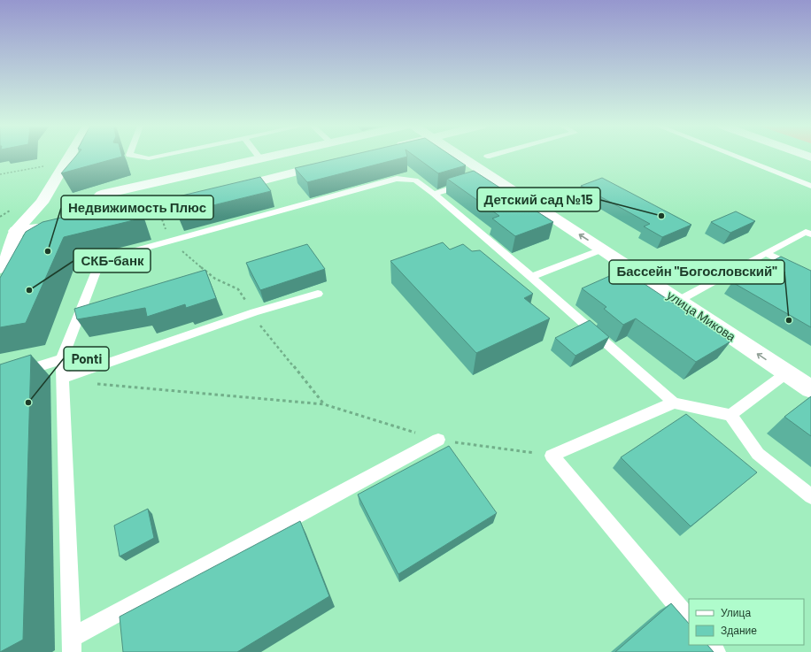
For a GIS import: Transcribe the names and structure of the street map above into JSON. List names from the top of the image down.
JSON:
{
  "streets": {
    "street": ["улица Микова"]
  },
  "one_way": ["улица Микова"],
  "places": [
    "Детский сад №15",
    "Недвижимость Плюс",
    "СКБ-банк",
    "Бассейн \"Богословский\"",
    "Ponti"
  ],
  "legend": ["Улица", "Здание"]
}
